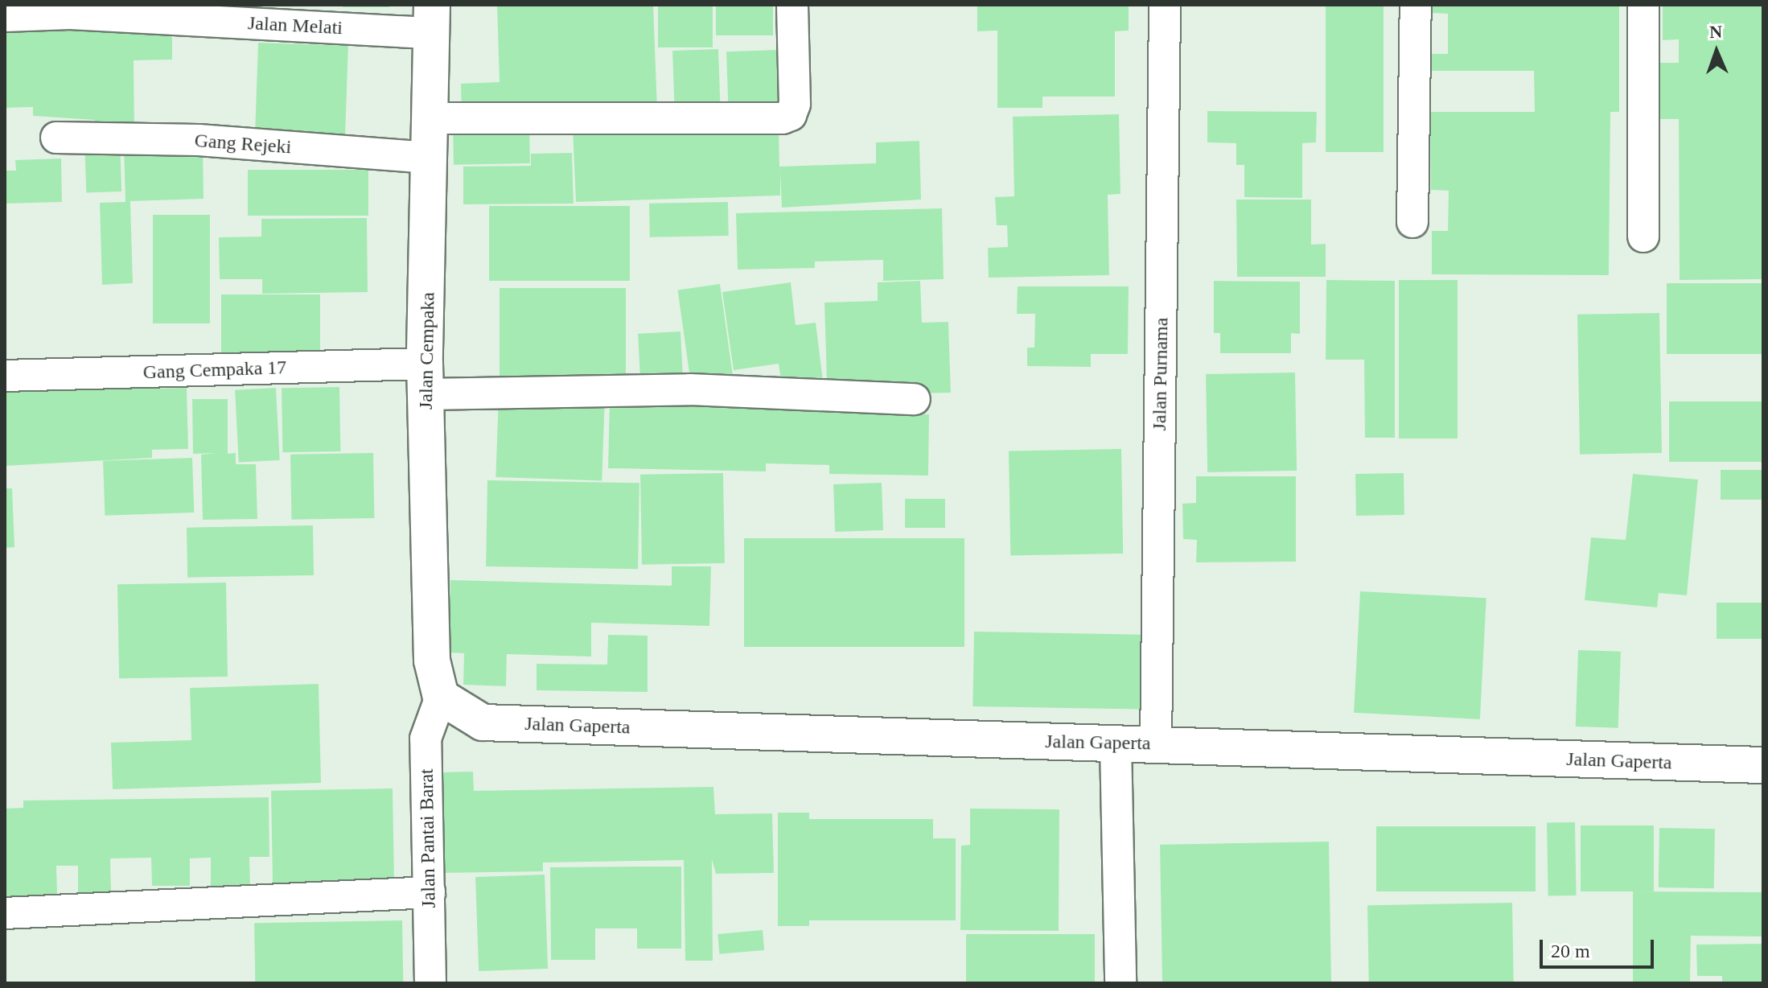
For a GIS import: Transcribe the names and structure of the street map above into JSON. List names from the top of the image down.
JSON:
{
  "streets": {
    "street": [
      "Jalan Melati",
      "Gang Rejeki",
      "Jalan Cempaka",
      "Gang Cempaka 17",
      "Jalan Purnama",
      "Jalan Gaperta",
      "Jalan Pantai Barat"
    ]
  },
  "crossings": [
    ["Jalan Melati", "Jalan Cempaka"],
    ["Gang Rejeki", "Jalan Cempaka"],
    ["Jalan Cempaka", "Gang Cempaka 17"],
    ["Jalan Cempaka", "Jalan Gaperta"],
    ["Jalan Cempaka", "Jalan Pantai Barat"],
    ["Jalan Purnama", "Jalan Gaperta"],
    ["Jalan Gaperta", "Jalan Pantai Barat"]
  ],
  "scale_bar": "20 m",
  "north": "top"
}
